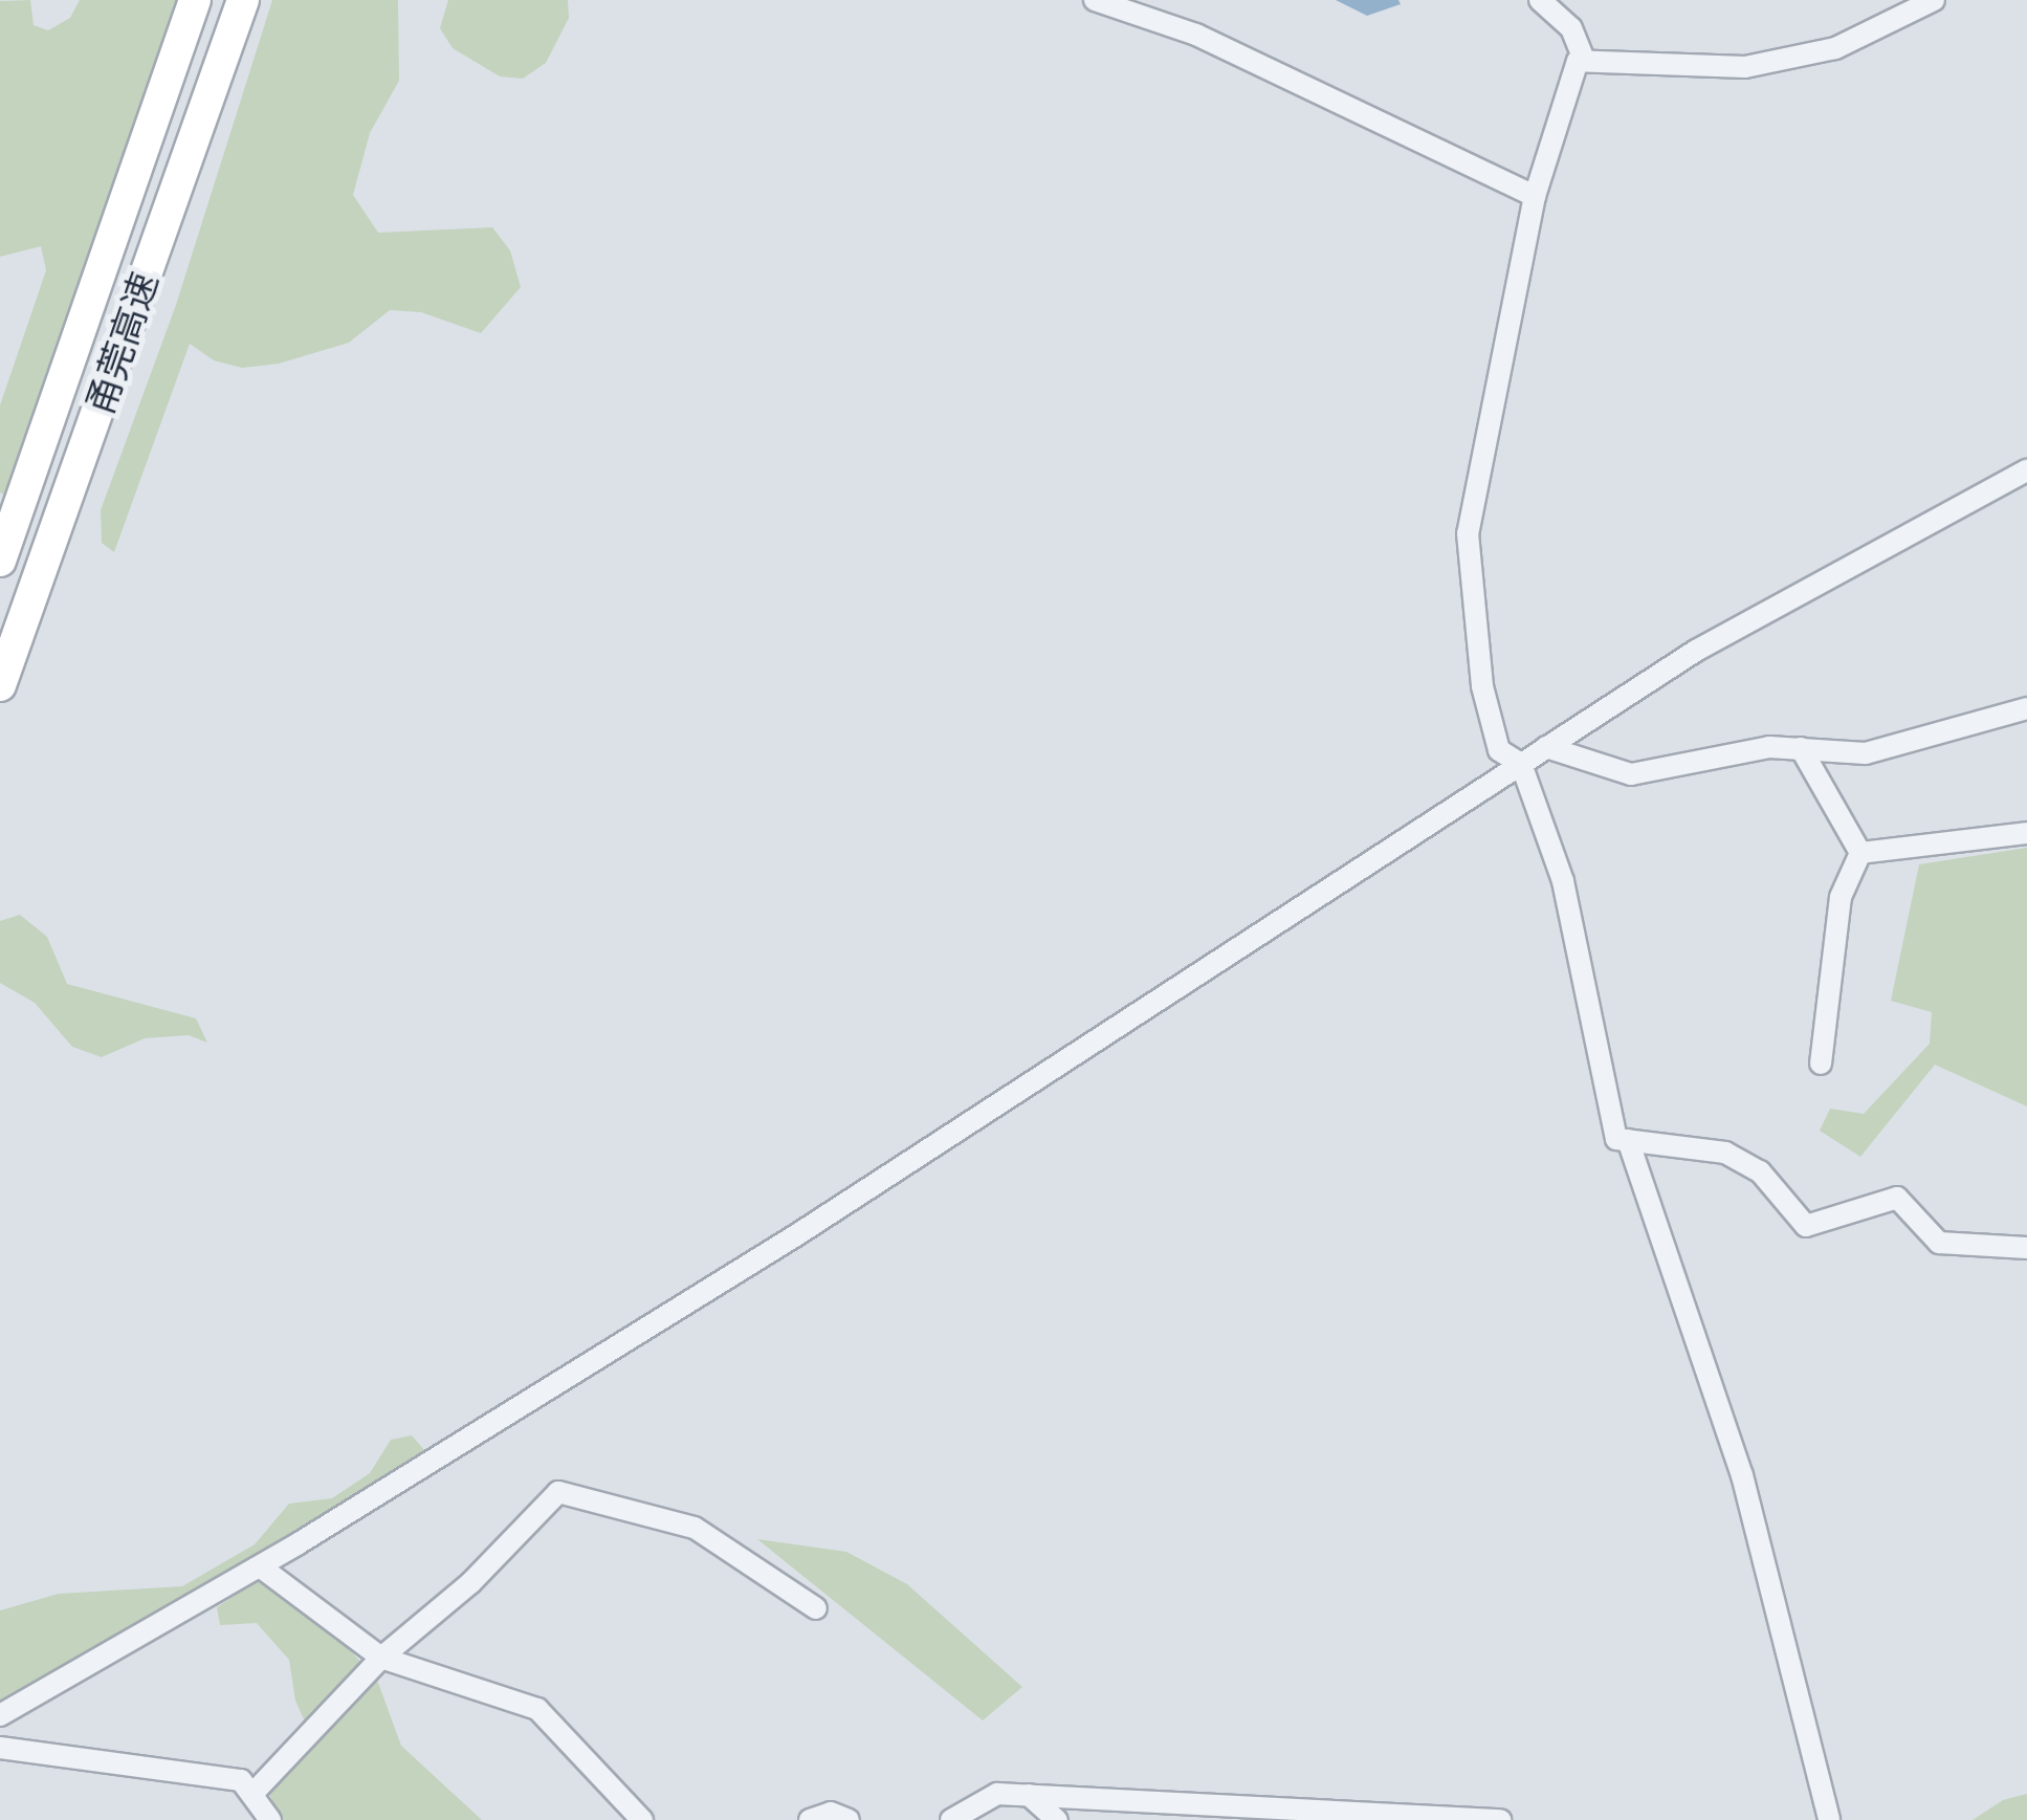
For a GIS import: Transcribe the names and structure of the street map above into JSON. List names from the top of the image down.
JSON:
{
  "streets": {
    "highway": ["甬莞高速"]
  }
}
